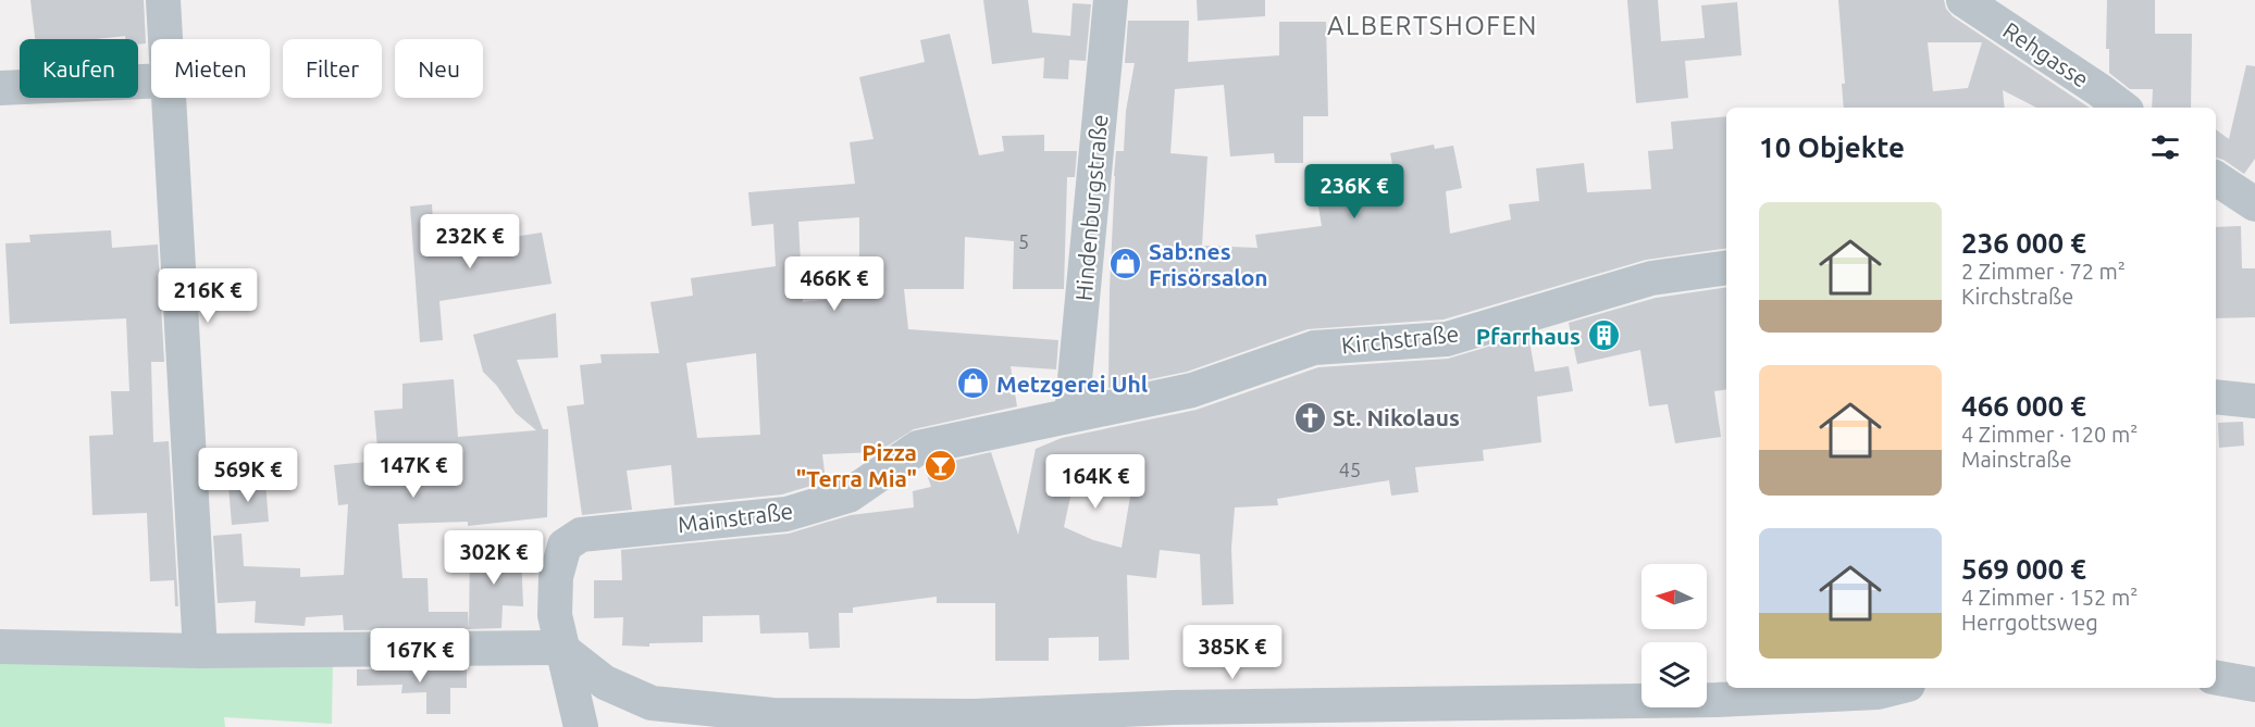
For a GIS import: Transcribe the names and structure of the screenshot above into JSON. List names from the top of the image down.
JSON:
{
  "streets": {
    "street": [
      "Rehgasse",
      "Hindenburgstraße",
      "Kirchstraße",
      "Mainstraße"
    ]
  },
  "crossings": [
    ["Hindenburgstraße", "Kirchstraße"],
    ["Hindenburgstraße", "Mainstraße"],
    ["Kirchstraße", "Mainstraße"]
  ],
  "districts": ["ALBERTSHOFEN"],
  "places": {
    "shop": ["Sab:nes Frisörsalon", "Metzgerei Uhl"],
    "building": ["Pfarrhaus"],
    "church": ["St. Nikolaus"],
    "bar": ["Pizza \"Terra Mia\""]
  },
  "house_numbers": ["5", "45"],
  "north": "left",
  "page": {
    "chip": [
      "Kaufen",
      "Mieten",
      "Filter",
      "Neu"
    ],
    "heading": "10 Objekte",
    "price": [
      "236K €",
      "232K €",
      "466K €",
      "216K €",
      "147K €",
      "569K €",
      "164K €",
      "302K €",
      "385K €",
      "167K €"
    ],
    "list": [
      {
        "name": "236 000 €",
        "note": "2 Zimmer · 72 m² · Kirchstraße"
      },
      {
        "name": "466 000 €",
        "note": "4 Zimmer · 120 m² · Mainstraße"
      },
      {
        "name": "569 000 €",
        "note": "4 Zimmer · 152 m² · Herrgottsweg"
      }
    ]
  }
}
